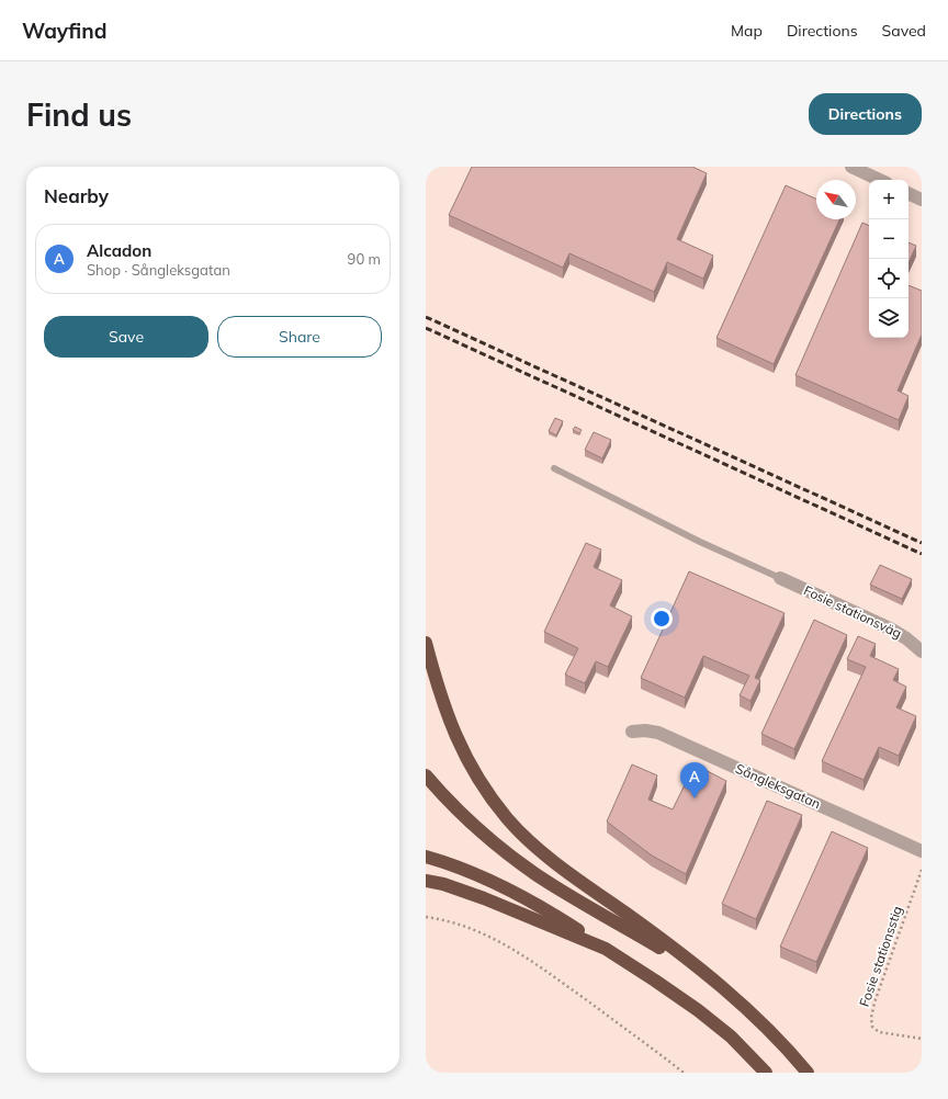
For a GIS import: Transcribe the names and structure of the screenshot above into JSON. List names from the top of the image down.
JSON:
{
  "streets": {
    "street": ["Fosie stationsväg", "Sångleksgatan"],
    "path": ["Fosie stationsstig"]
  },
  "north": "top left",
  "page": {
    "header": "Wayfind",
    "nav": ["Map", "Directions", "Saved"],
    "buttons": [
      "Directions",
      ["Save", "Share"]
    ],
    "title": "Find us",
    "heading": "Nearby",
    "map_buttons": ["+", "−"],
    "list": [
      {
        "mark": "A",
        "name": "Alcadon",
        "note": "Shop · Sångleksgatan",
        "value": "90 m"
      }
    ],
    "pins": "A"
  }
}
